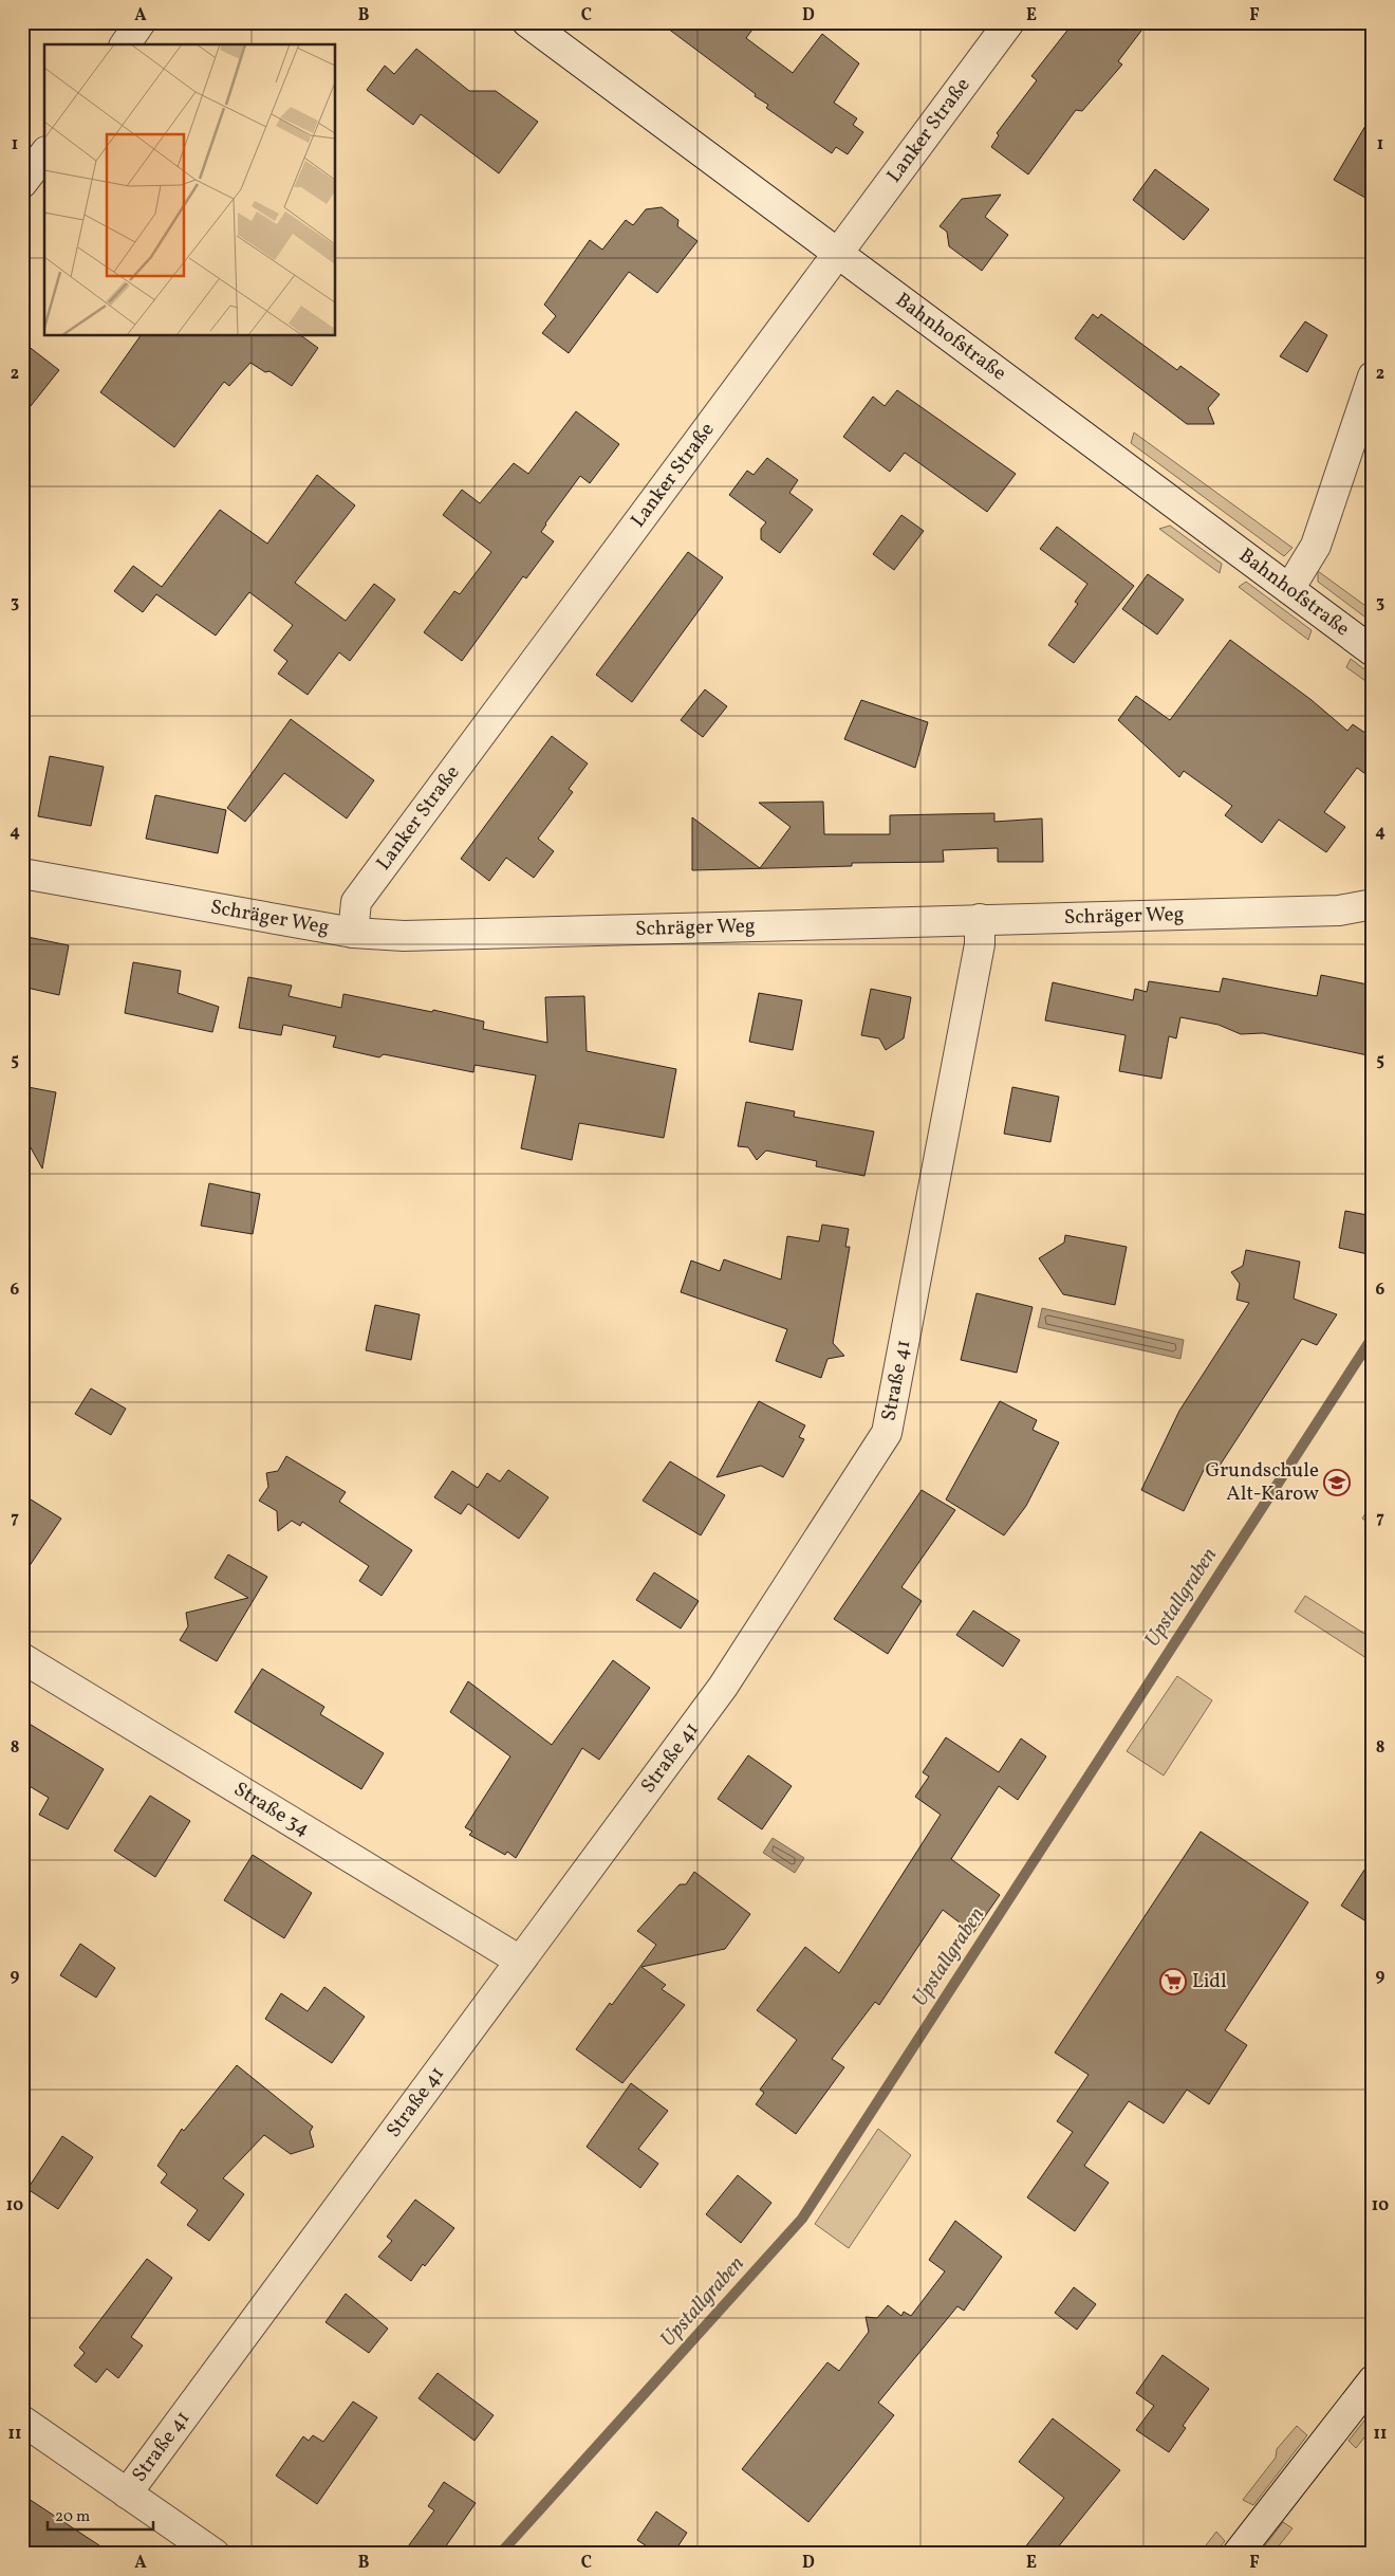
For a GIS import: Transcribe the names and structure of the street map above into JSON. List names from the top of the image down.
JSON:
{
  "streets": {
    "street": [
      "Lanker Straße",
      "Bahnhofstraße",
      "Schräger Weg",
      "Straße 41",
      "Straße 34"
    ]
  },
  "crossings": [
    ["Lanker Straße", "Bahnhofstraße"],
    ["Lanker Straße", "Schräger Weg"],
    ["Schräger Weg", "Straße 41"],
    ["Straße 41", "Straße 34"]
  ],
  "water": ["Upstallgraben"],
  "places": {
    "school or university": ["Grundschule Alt-Karow"],
    "supermarket": ["Lidl"]
  },
  "scale_bar": "20 m",
  "grid": {
    "columns": [
      "A",
      "B",
      "C",
      "D",
      "E",
      "F"
    ],
    "rows": [
      "1",
      "2",
      "3",
      "4",
      "5",
      "6",
      "7",
      "8",
      "9",
      "10",
      "11"
    ]
  }
}
